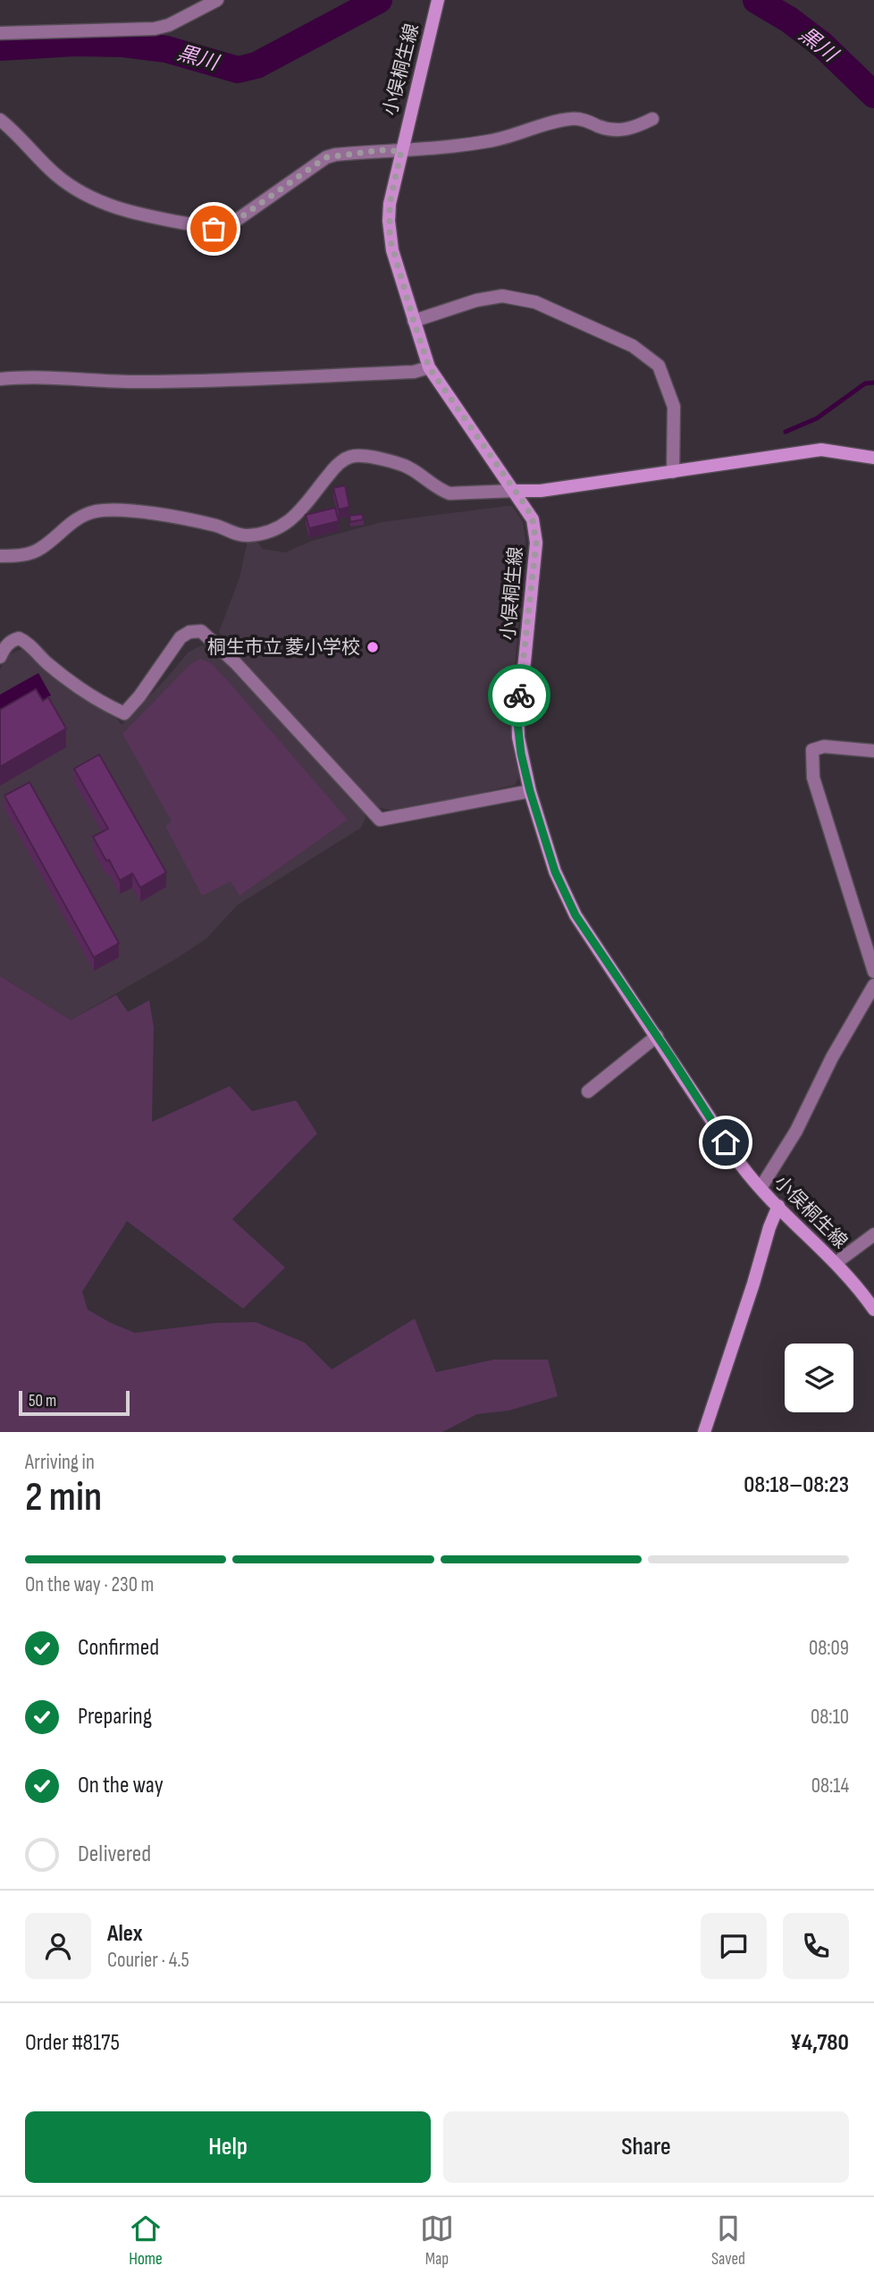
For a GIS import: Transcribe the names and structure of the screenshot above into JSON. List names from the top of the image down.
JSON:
{
  "streets": {
    "main road": ["小俣桐生線"]
  },
  "water": ["黒川"],
  "places": ["桐生市立 菱小学校"],
  "scale_bar": "50 m",
  "page": {
    "scale": "50 m",
    "heading": ["2 min", "Arriving in", "08:18–08:23"],
    "panel": [
      "Alex",
      "Courier · 4.5",
      "Order #8175",
      "¥4,780"
    ],
    "bar": "On the way · 230 m",
    "list": [
      ["Confirmed", "08:09"],
      ["Preparing", "08:10"],
      ["On the way", "08:14"],
      "Delivered"
    ],
    "buttons": ["Help", "Share"],
    "tabs": ["Home", "Map", "Saved"]
  }
}
